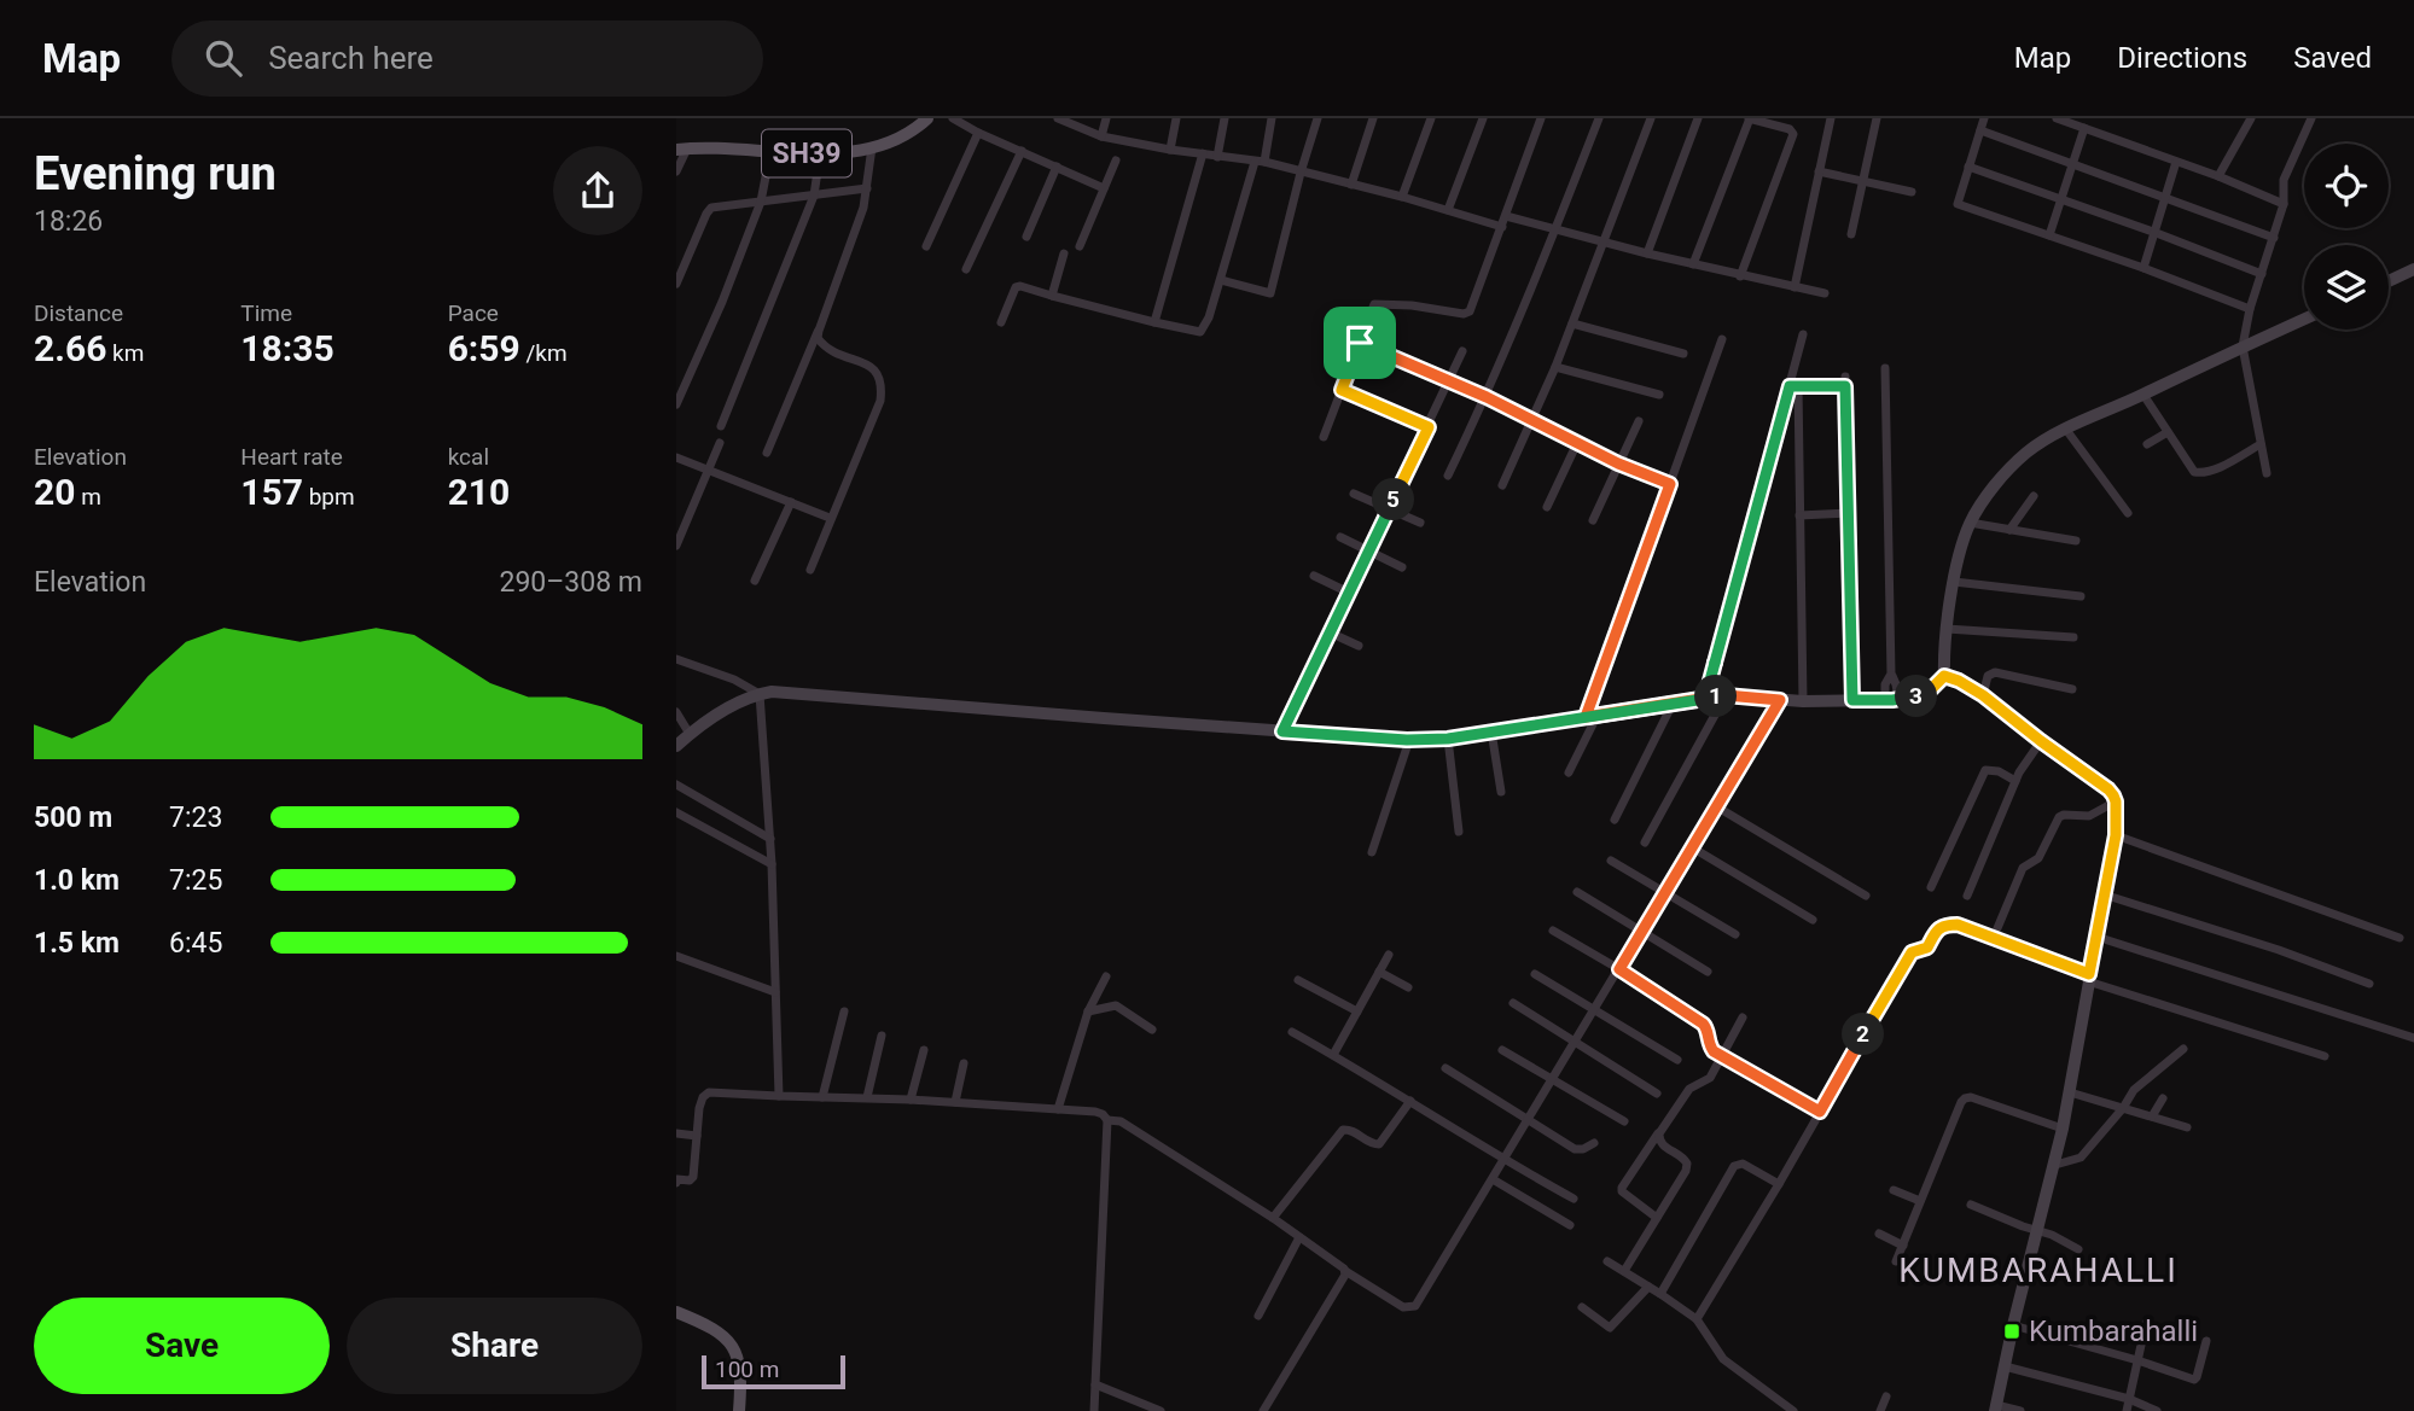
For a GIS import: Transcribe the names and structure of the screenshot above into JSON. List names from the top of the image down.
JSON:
{
  "streets": {
    "main road": ["SH39"]
  },
  "districts": ["KUMBARAHALLI"],
  "places": {
    "transit": ["Kumbarahalli"]
  },
  "scale_bar": "100 m",
  "page": {
    "header": "Map",
    "search": "Search here",
    "nav": ["Map", "Directions", "Saved"],
    "heading": ["Evening run", "18:26"],
    "stats": [
      ["Distance", "2.66 km"],
      ["Time", "18:35"],
      ["Pace", "6:59 /km"],
      ["Elevation", "20 m"],
      ["Heart rate", "157 bpm"],
      ["kcal", "210"]
    ],
    "pins": [
      "5",
      "1",
      "3",
      "2"
    ],
    "chart": ["Elevation", "290–308 m"],
    "list": [
      {
        "name": "500 m",
        "note": "7:23"
      },
      {
        "name": "1.0 km",
        "note": "7:25"
      },
      {
        "name": "1.5 km",
        "note": "6:45"
      }
    ],
    "buttons": ["Save", "Share"],
    "scale": "100 m"
  }
}
